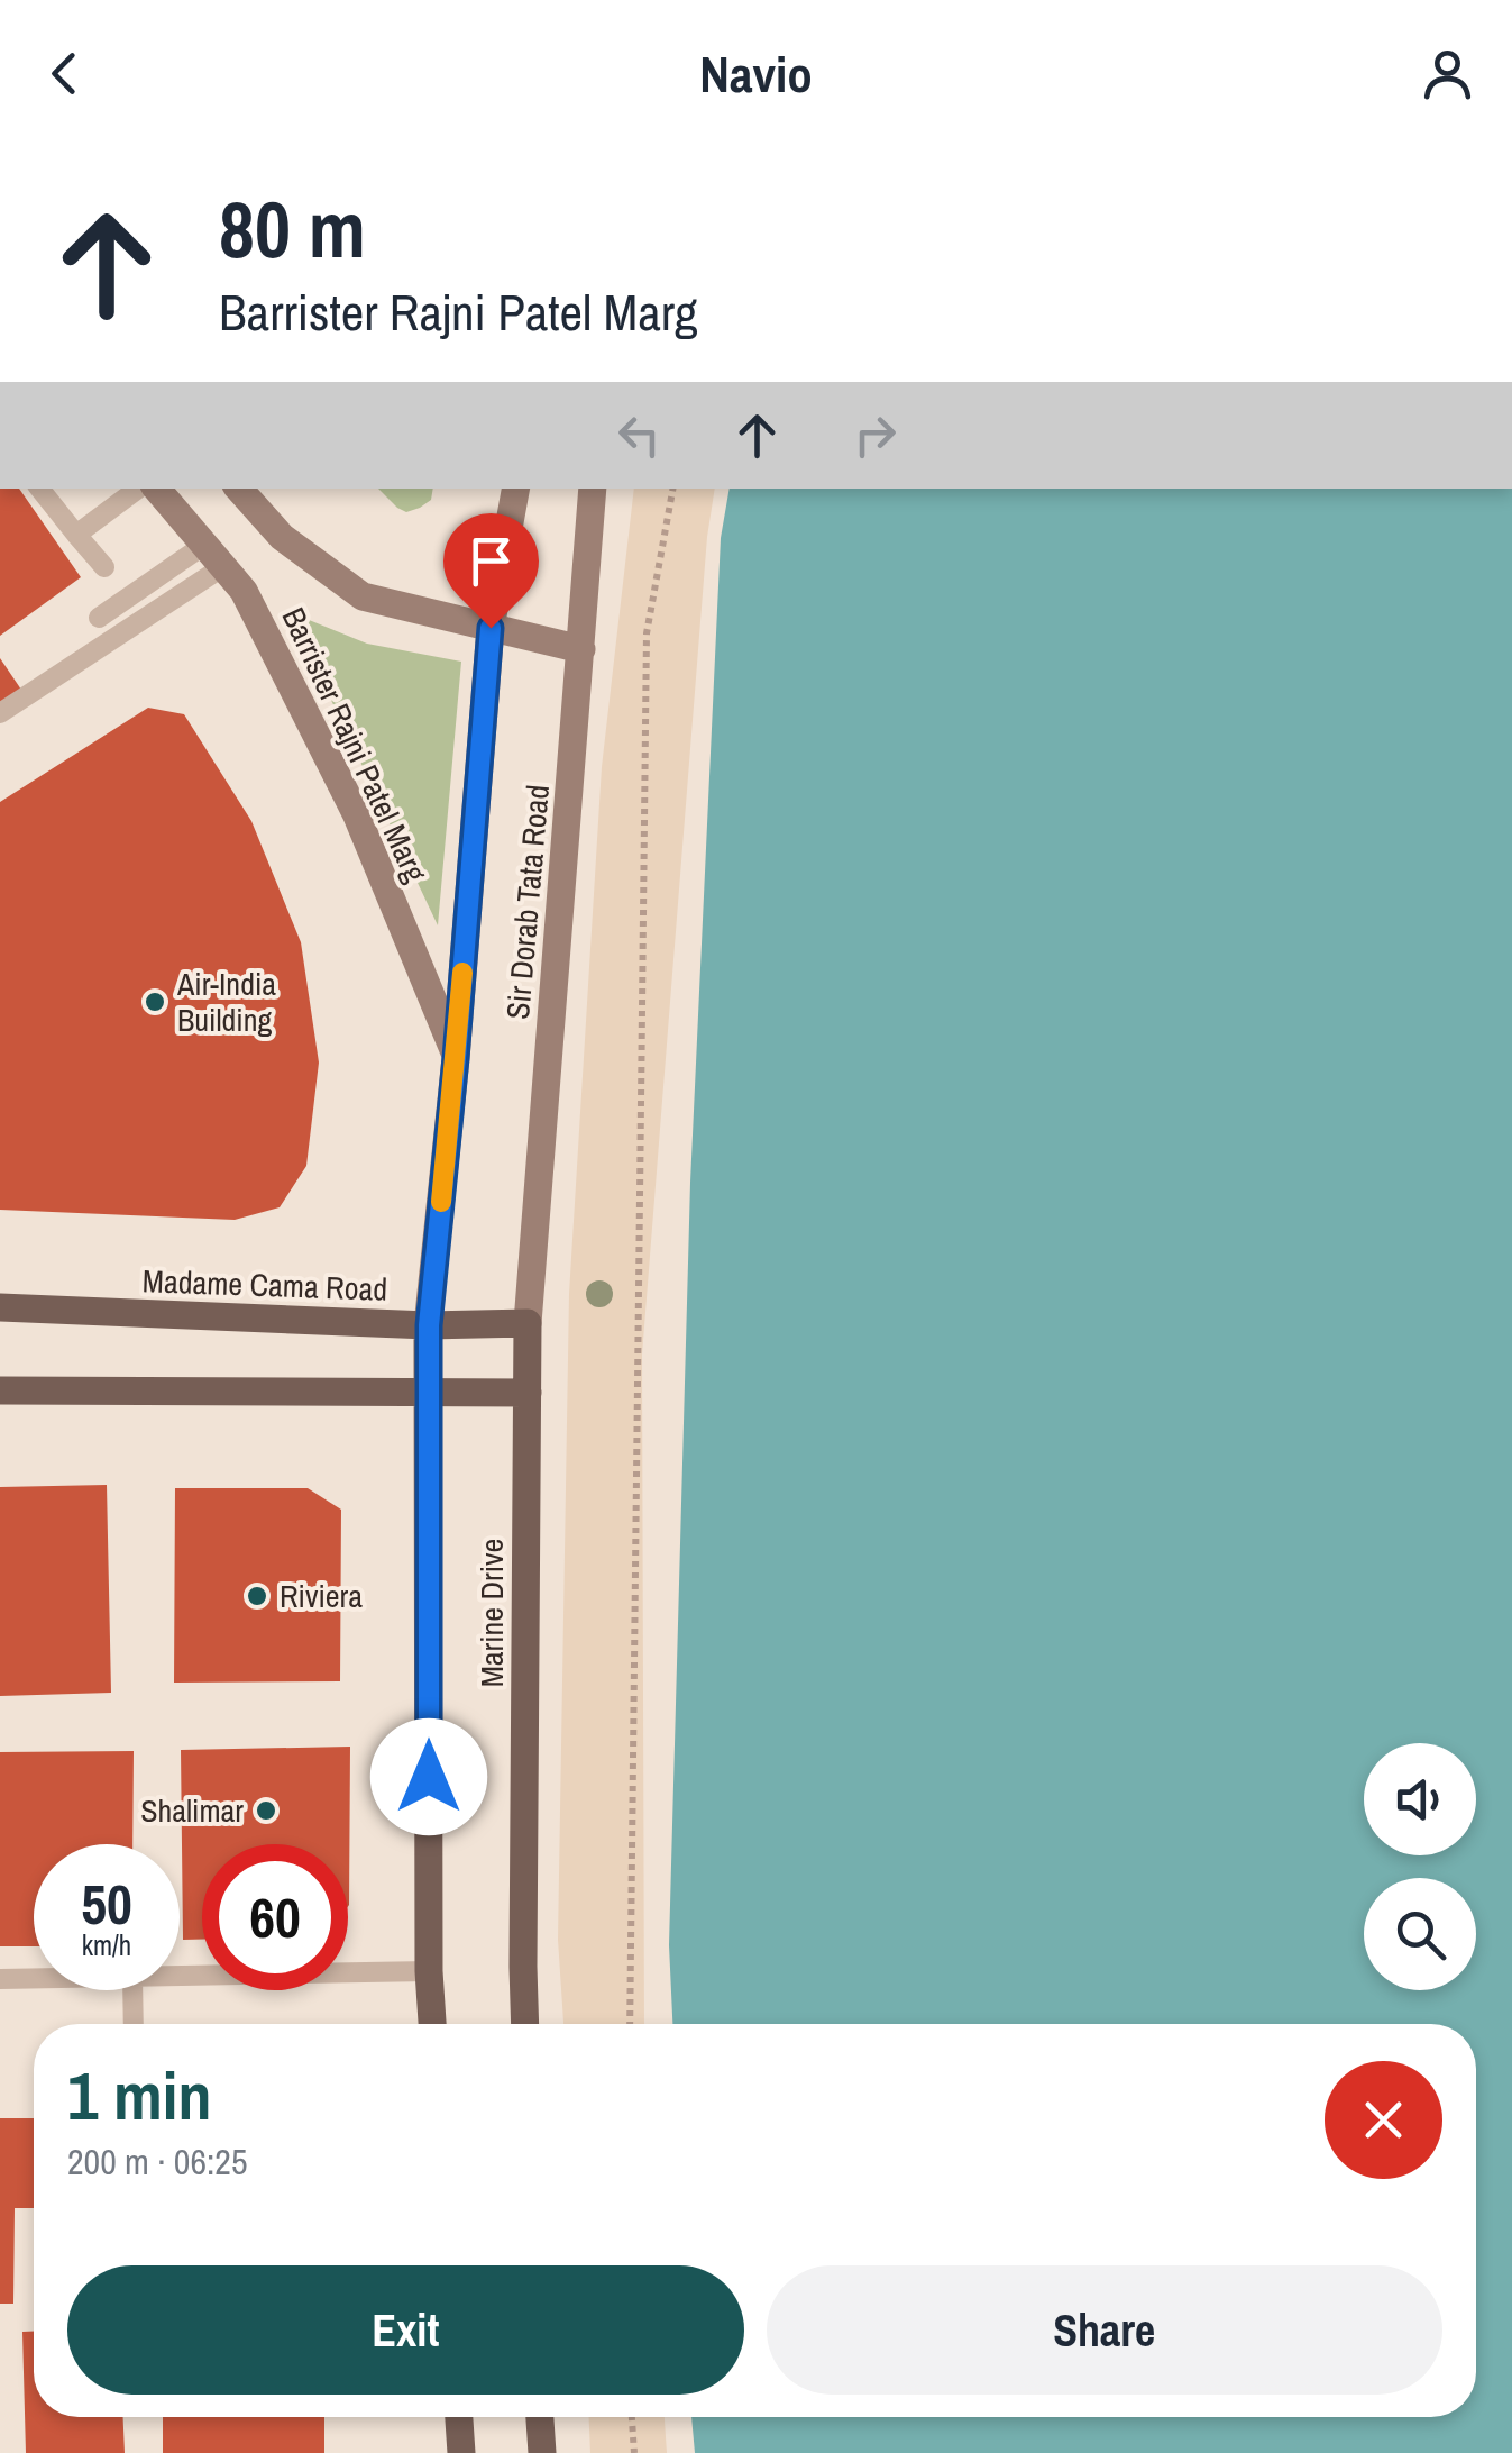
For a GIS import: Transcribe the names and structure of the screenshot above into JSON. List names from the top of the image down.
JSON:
{
  "streets": {
    "main road": ["Madame Cama Road", "Marine Drive"],
    "street": ["Barrister Rajni Patel Marg", "Sir Dorab Tata Road"]
  },
  "crossings": [
    ["Barrister Rajni Patel Marg", "Sir Dorab Tata Road"],
    ["Barrister Rajni Patel Marg", "Madame Cama Road"],
    ["Barrister Rajni Patel Marg", "Marine Drive"],
    ["Sir Dorab Tata Road", "Madame Cama Road"],
    ["Sir Dorab Tata Road", "Marine Drive"],
    ["Madame Cama Road", "Marine Drive"]
  ],
  "places": ["Air-India Building", "Riviera", "Shalimar"],
  "page": {
    "header": "Navio",
    "turn": ["80 m", "Barrister Rajni Patel Marg"],
    "speed": "50 km/h",
    "limit": "60",
    "heading": ["1 min", "200 m · 06:25"],
    "buttons": ["Exit", "Share"]
  }
}
